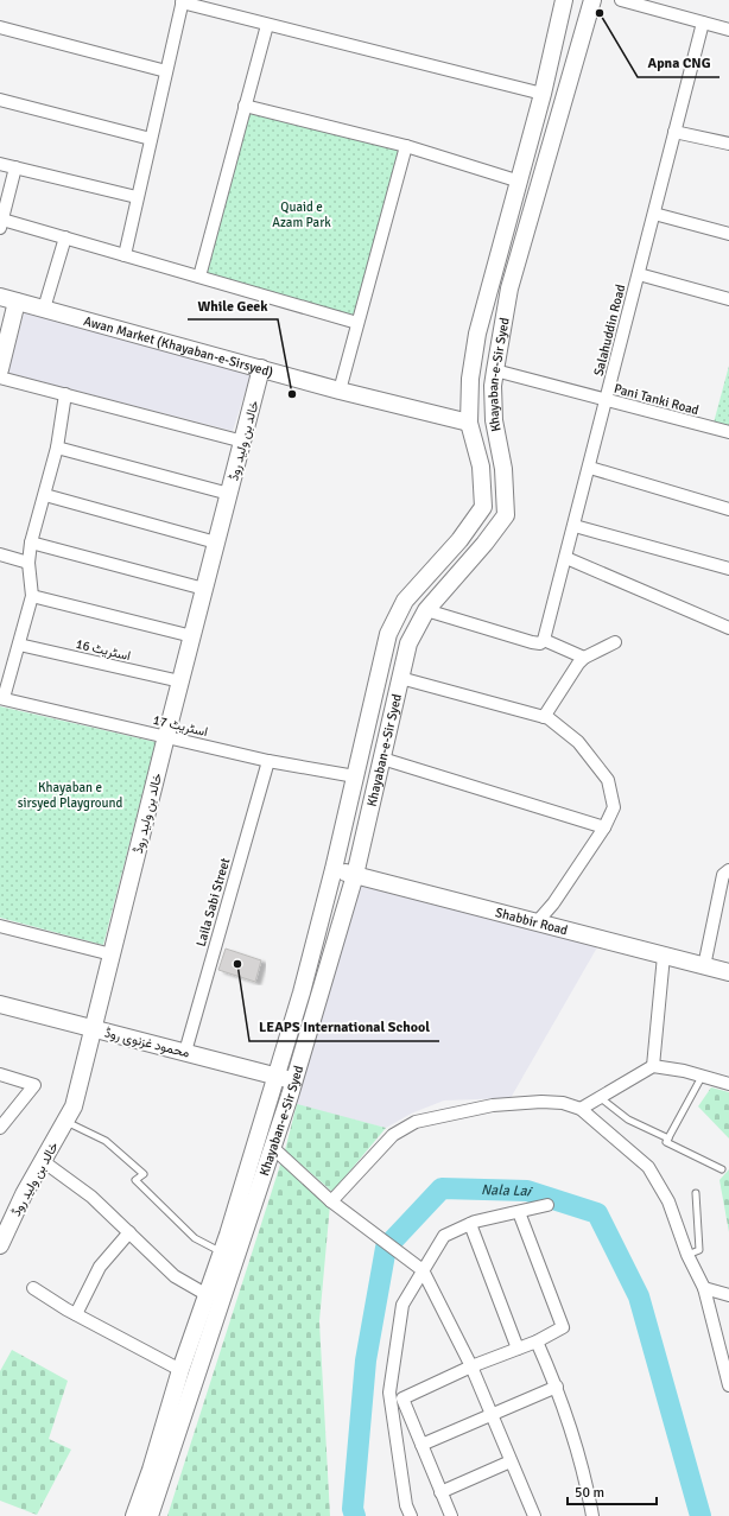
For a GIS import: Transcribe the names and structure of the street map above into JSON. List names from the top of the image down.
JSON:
{
  "streets": {
    "main road": [
      "Awan Market (Khayaban-e-Sirsyed)",
      "Khayaban-e-Sir Syed",
      "خالد بن ولید روڈ",
      "Shabbir Road",
      "محمود غزنوی روڈ"
    ],
    "street": [
      "Salahuddin Road",
      "Pani Tanki Road",
      "اسٹریٹ 16",
      "اسٹریٹ 17",
      "Laila Sabi Street"
    ]
  },
  "crossings": [
    ["Salahuddin Road", "Pani Tanki Road"],
    ["Awan Market (Khayaban-e-Sirsyed)", "Khayaban-e-Sir Syed"],
    ["Awan Market (Khayaban-e-Sirsyed)", "خالد بن ولید روڈ"],
    ["Khayaban-e-Sir Syed", "Pani Tanki Road"],
    ["Khayaban-e-Sir Syed", "اسٹریٹ 17"],
    ["Khayaban-e-Sir Syed", "Shabbir Road"],
    ["Khayaban-e-Sir Syed", "محمود غزنوی روڈ"],
    ["خالد بن ولید روڈ", "اسٹریٹ 16"],
    ["خالد بن ولید روڈ", "اسٹریٹ 17"],
    ["خالد بن ولید روڈ", "محمود غزنوی روڈ"],
    ["اسٹریٹ 17", "Laila Sabi Street"],
    ["Laila Sabi Street", "محمود غزنوی روڈ"]
  ],
  "water": ["Nala Lai"],
  "parks": ["Quaid e Azam Park", "Khayaban e sirsyed Playground"],
  "places": ["Apna CNG", "While Geek", "LEAPS International School"],
  "scale_bar": "50 m"
}
